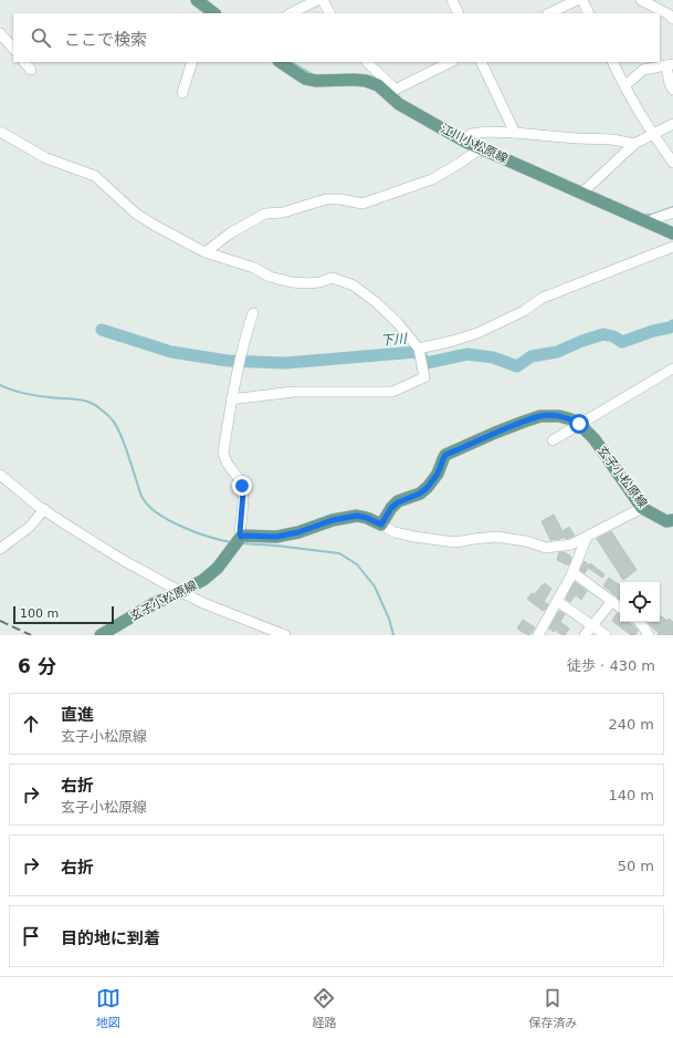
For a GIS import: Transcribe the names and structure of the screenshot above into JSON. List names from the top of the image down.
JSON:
{
  "streets": {
    "main road": ["江川小松原線", "玄子小松原線"]
  },
  "water": ["下川"],
  "scale_bar": "100 m",
  "page": {
    "search": "ここで検索",
    "scale": "100 m",
    "heading": ["6 分", "徒歩 · 430 m"],
    "list": [
      ["直進", "玄子小松原線", "240 m"],
      ["右折", "玄子小松原線", "140 m"],
      ["右折", "50 m"],
      "目的地に到着"
    ],
    "nav": ["地図", "経路", "保存済み"]
  }
}
